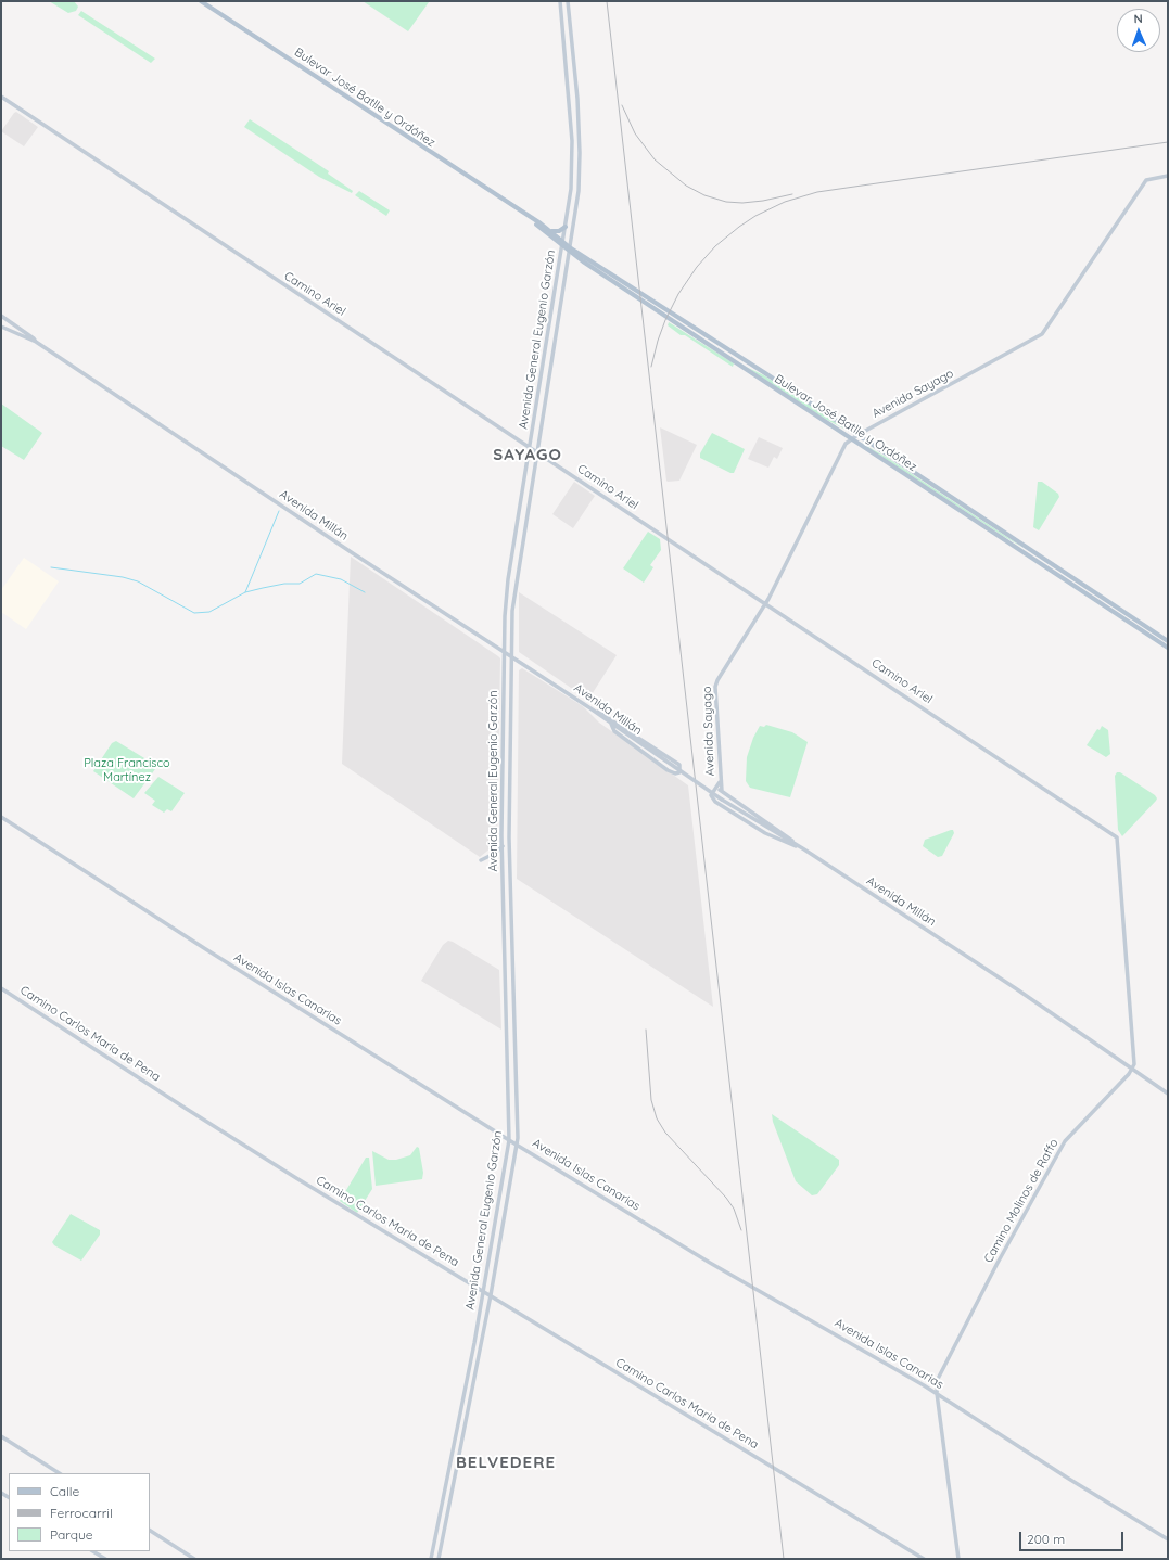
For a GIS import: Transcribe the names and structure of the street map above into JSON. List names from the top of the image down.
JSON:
{
  "streets": {
    "main road": ["Bulevar José Batlle y Ordóñez"],
    "street": [
      "Camino Ariel",
      "Avenida General Eugenio Garzón",
      "Avenida Sayago",
      "Avenida Millán",
      "Avenida Islas Canarias",
      "Camino Carlos María de Pena",
      "Camino Molinos de Raffo"
    ]
  },
  "crossings": [
    ["Bulevar José Batlle y Ordóñez", "Avenida General Eugenio Garzón"],
    ["Bulevar José Batlle y Ordóñez", "Avenida Sayago"],
    ["Camino Ariel", "Avenida General Eugenio Garzón"],
    ["Camino Ariel", "Avenida Sayago"],
    ["Camino Ariel", "Avenida Millán"],
    ["Camino Ariel", "Camino Molinos de Raffo"],
    ["Avenida General Eugenio Garzón", "Avenida Millán"],
    ["Avenida General Eugenio Garzón", "Avenida Islas Canarias"],
    ["Avenida General Eugenio Garzón", "Camino Carlos María de Pena"],
    ["Avenida Millán", "Camino Molinos de Raffo"],
    ["Avenida Islas Canarias", "Camino Molinos de Raffo"]
  ],
  "districts": ["SAYAGO", "BELVEDERE"],
  "parks": ["Plaza Francisco Martínez"],
  "legend": ["Calle", "Ferrocarril", "Parque"],
  "scale_bar": "200 m",
  "north": "top"
}
